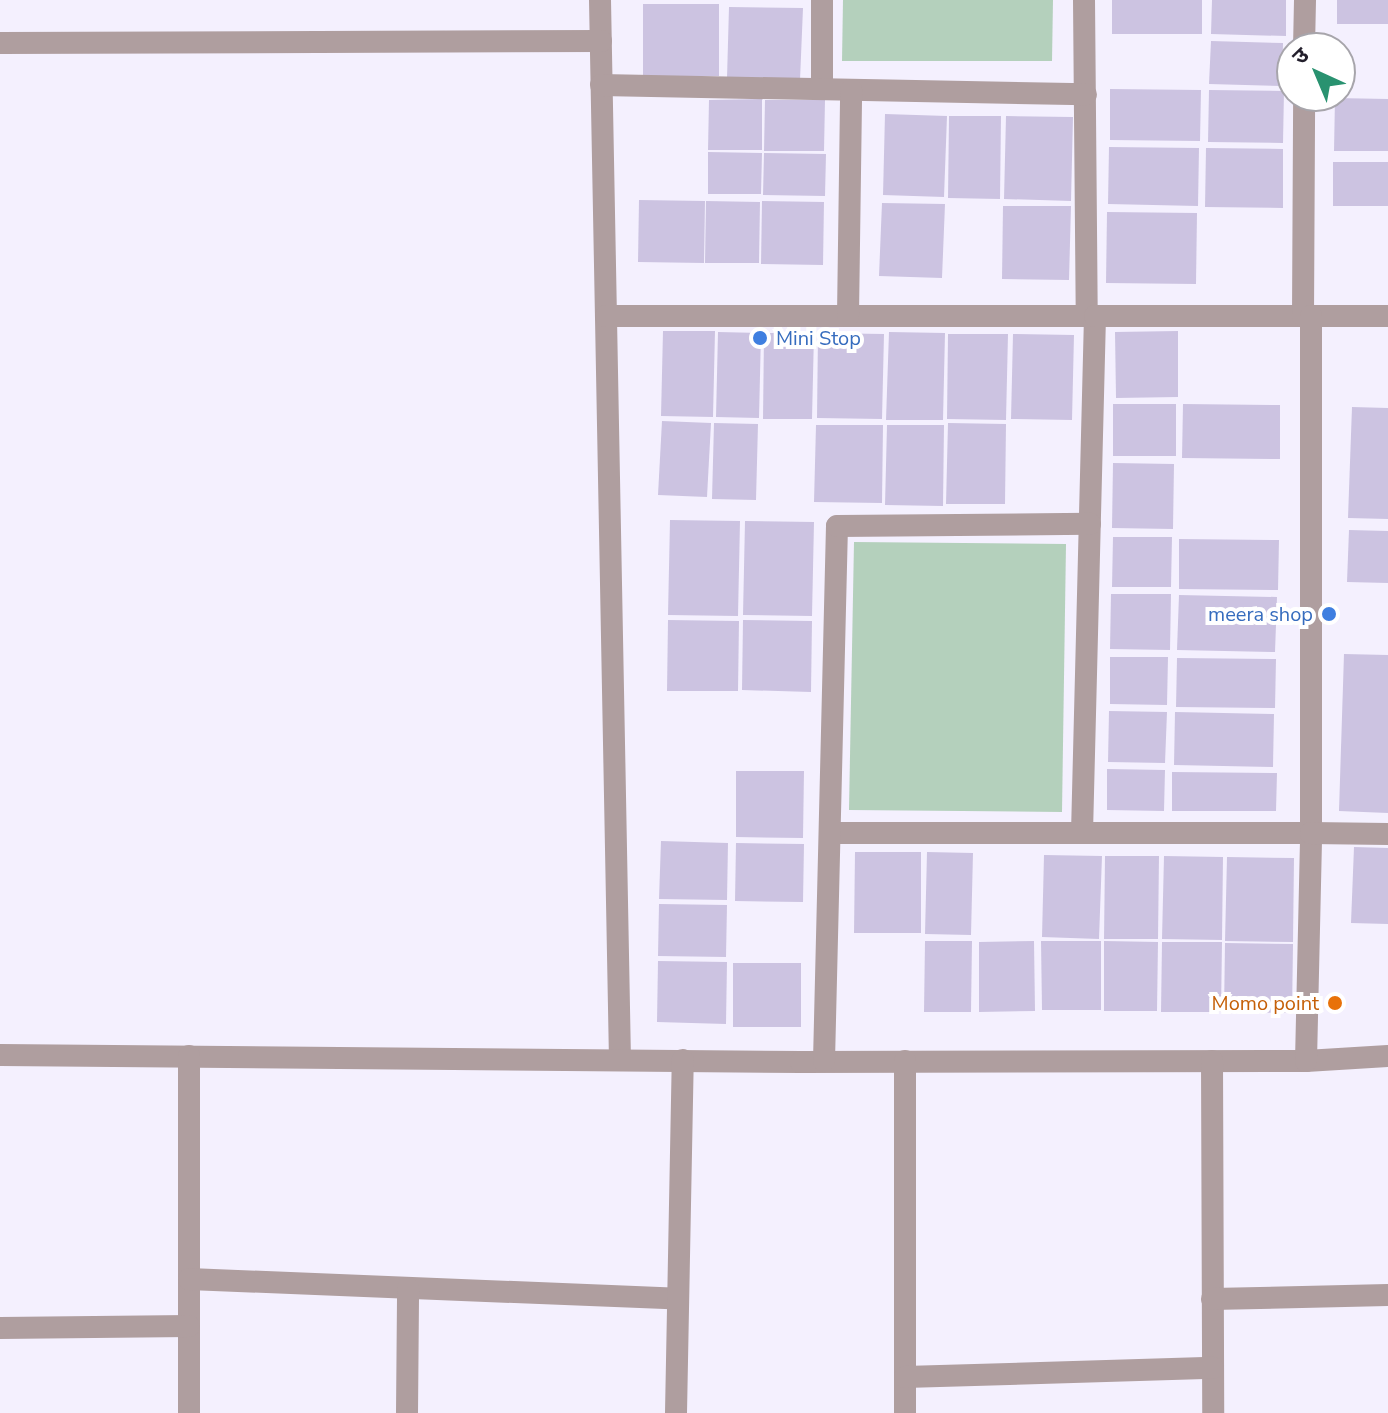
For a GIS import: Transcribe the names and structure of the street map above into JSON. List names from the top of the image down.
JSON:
{
  "places": ["Mini Stop", "meera shop", "Momo point"],
  "north": "top left"
}
